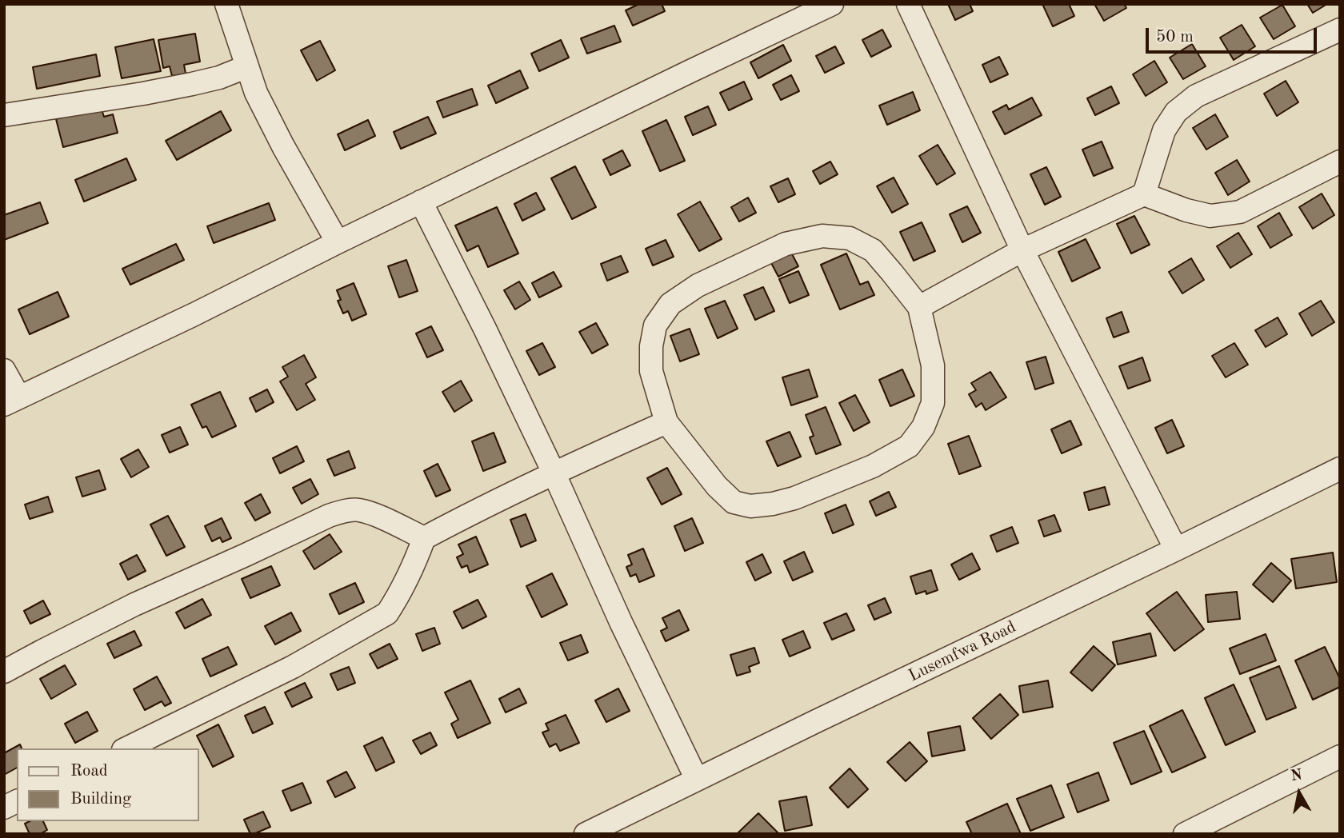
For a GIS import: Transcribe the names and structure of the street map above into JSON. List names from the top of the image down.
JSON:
{
  "streets": {
    "street": ["Lusemfwa Road"]
  },
  "legend": ["Road", "Building"],
  "scale_bar": "50 m",
  "north": "top"
}
